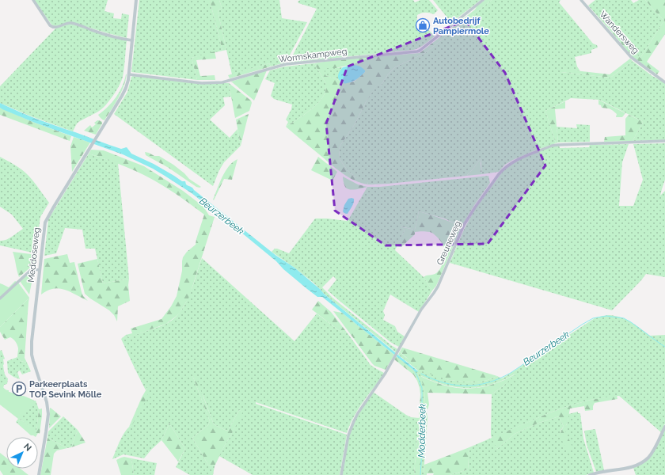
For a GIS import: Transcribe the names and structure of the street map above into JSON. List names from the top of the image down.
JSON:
{
  "streets": {
    "street": [
      "Wandersweg",
      "Wormskampweg",
      "Greuneweg",
      "Meddoseweg"
    ]
  },
  "crossings": [
    ["Wormskampweg", "Meddoseweg"]
  ],
  "water": ["Beurzerbeek", "Modderbeek"],
  "places": {
    "shop": ["Autobedrijf Pampiermole"],
    "parking": ["Parkeerplaats TOP Sevink Mölle"]
  },
  "north": "top right"
}
